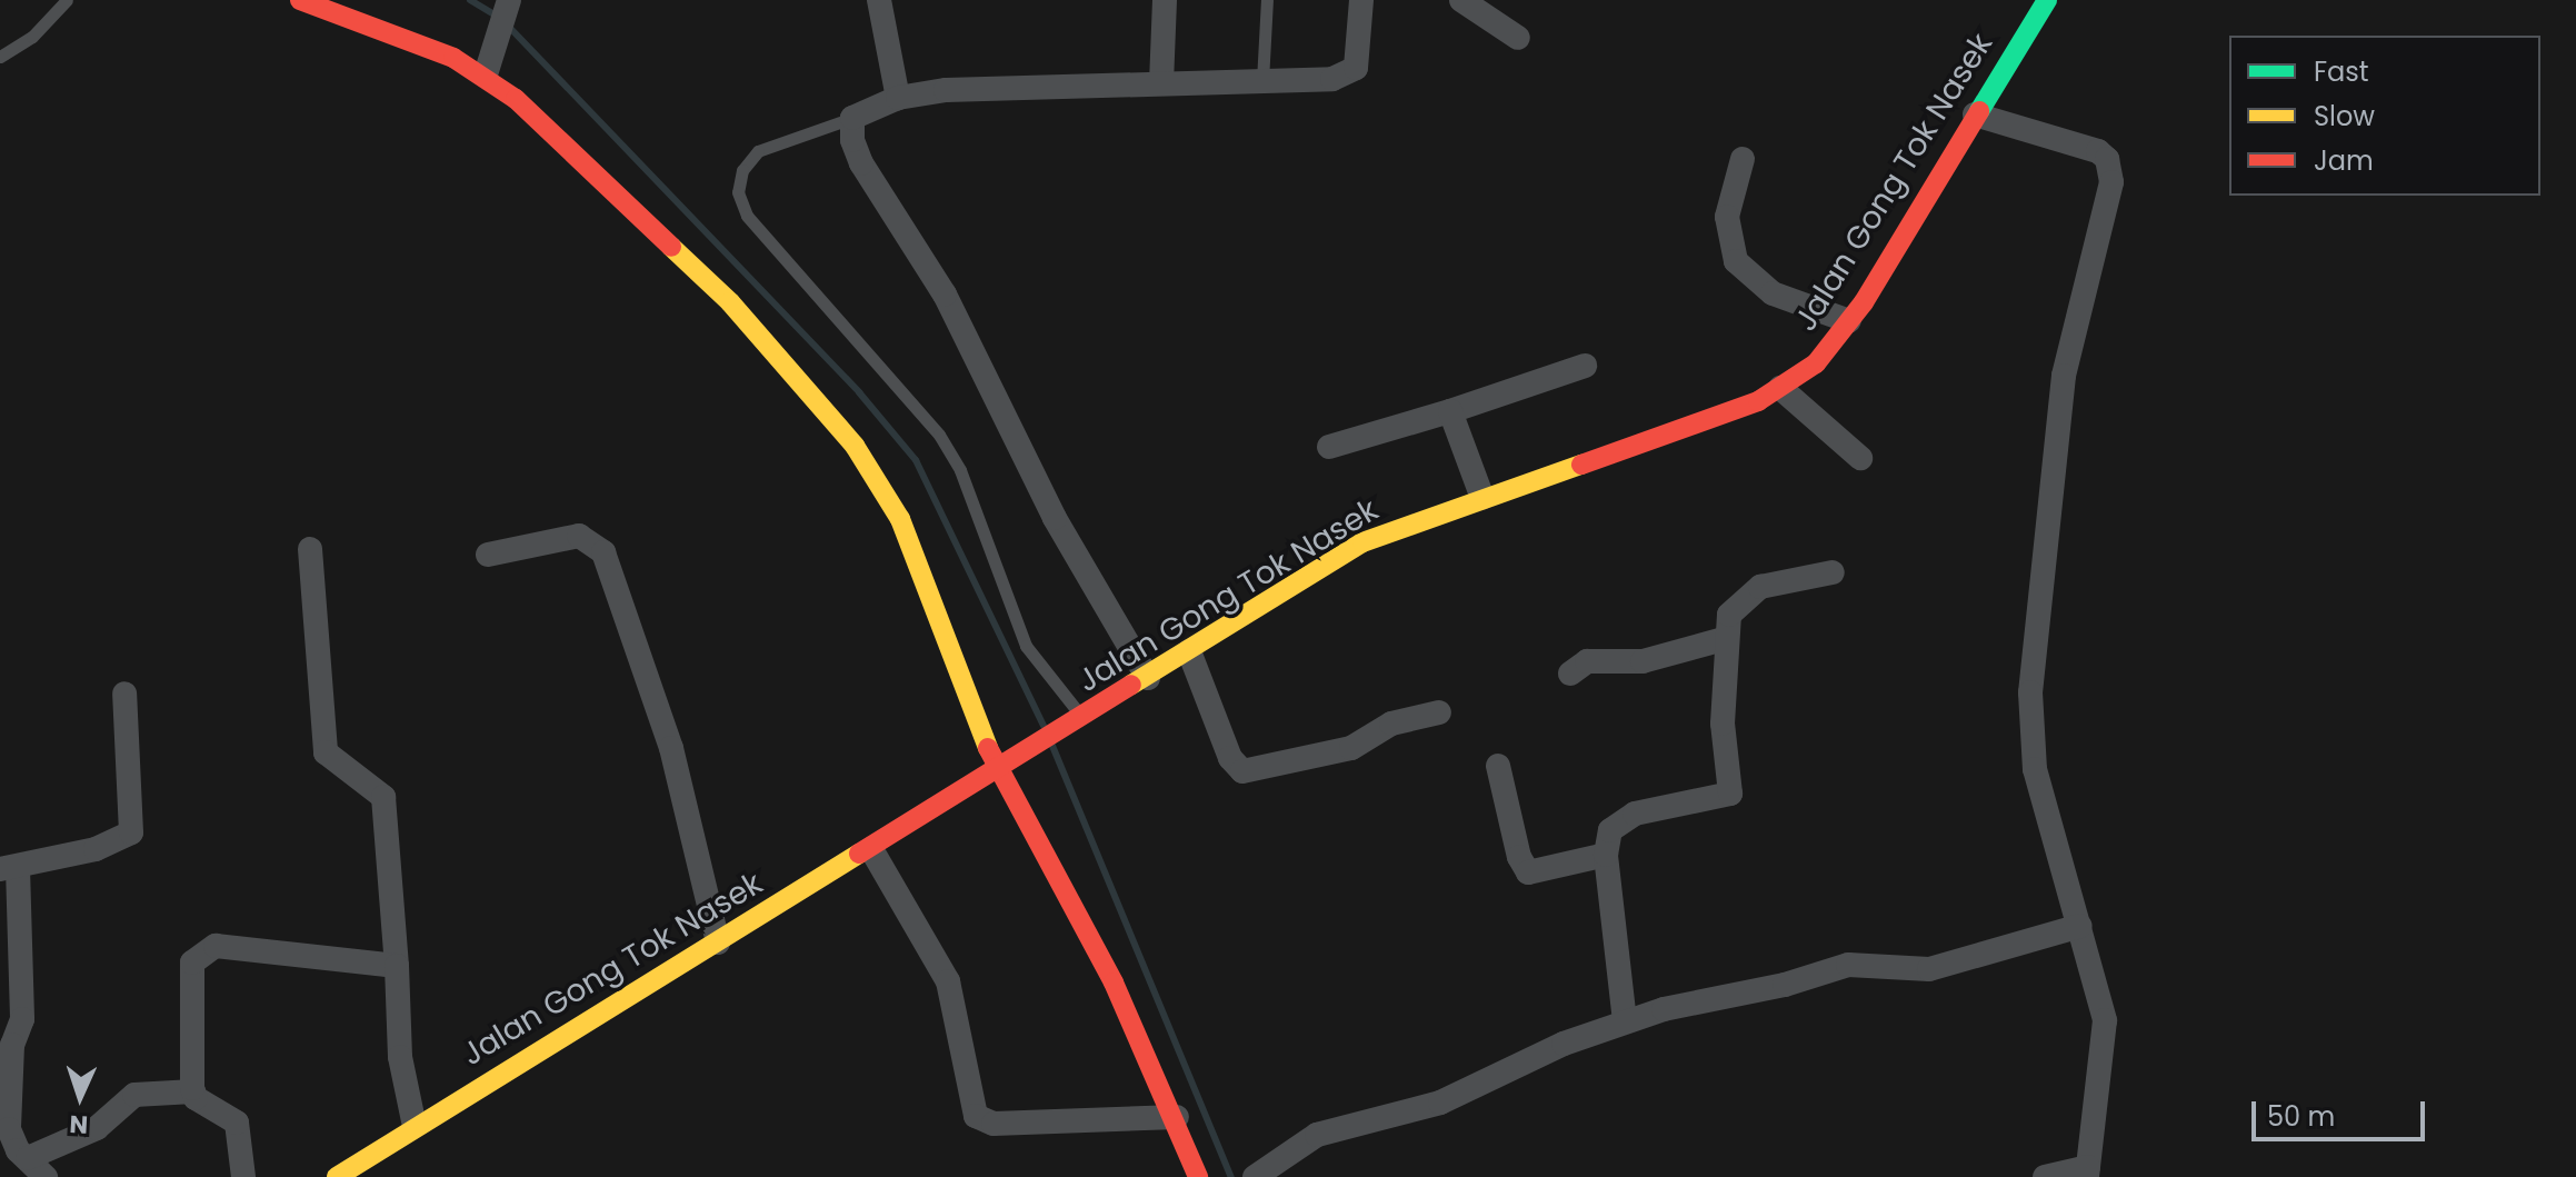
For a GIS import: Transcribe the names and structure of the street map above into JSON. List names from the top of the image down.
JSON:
{
  "streets": {
    "main road": ["Jalan Gong Tok Nasek"]
  },
  "legend": ["Fast", "Slow", "Jam"],
  "scale_bar": "50 m",
  "north": "bottom"
}
